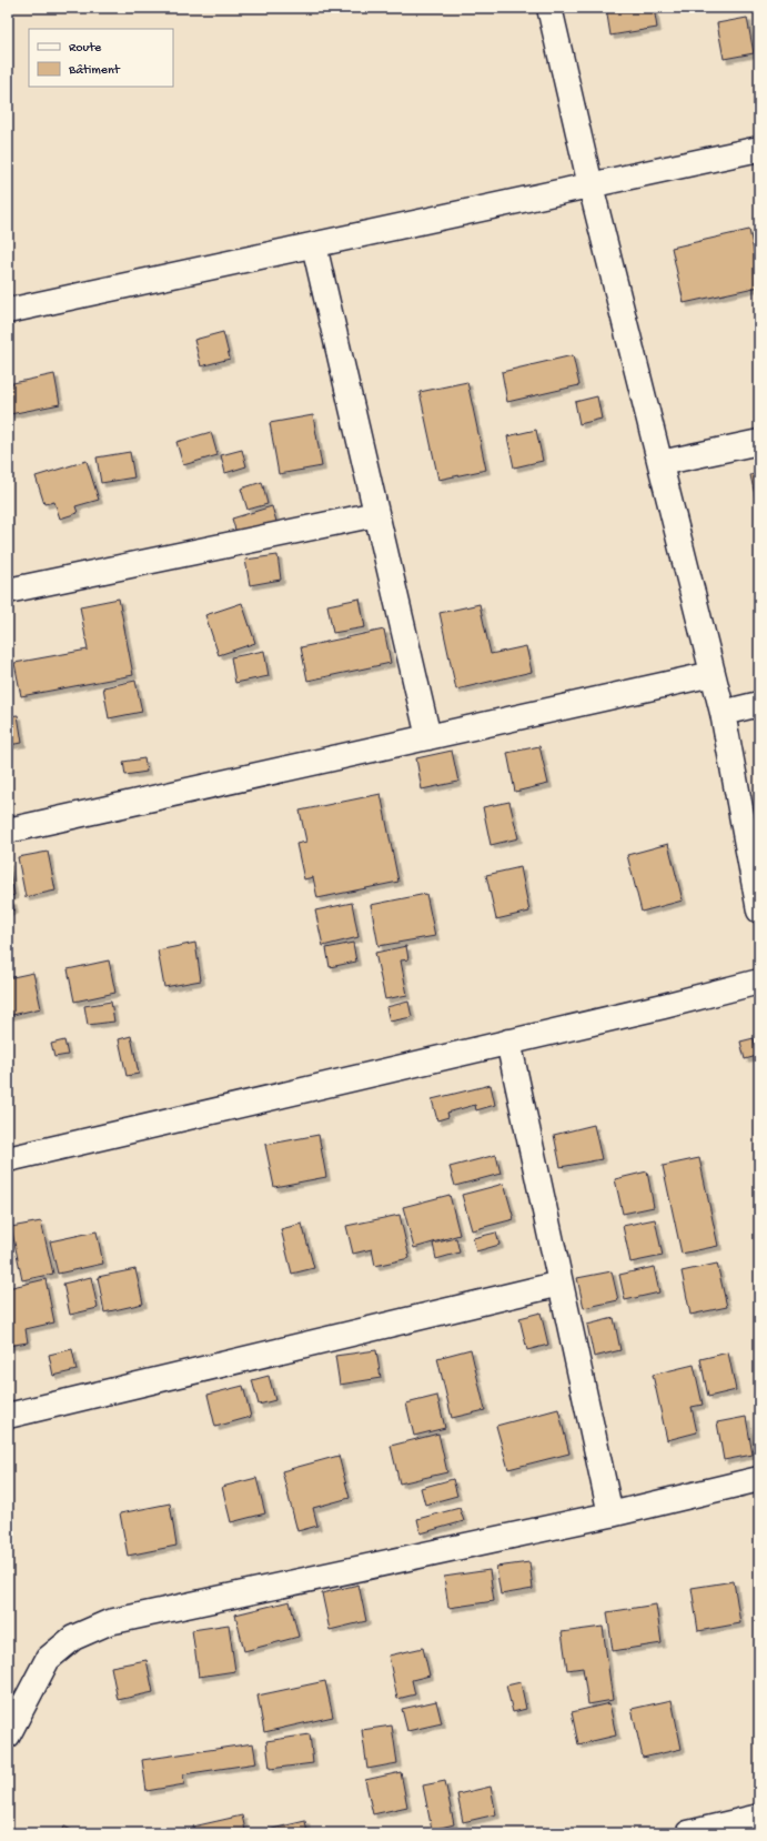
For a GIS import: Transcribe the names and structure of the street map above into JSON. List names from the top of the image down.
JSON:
{
  "legend": ["Route", "Bâtiment"]
}
